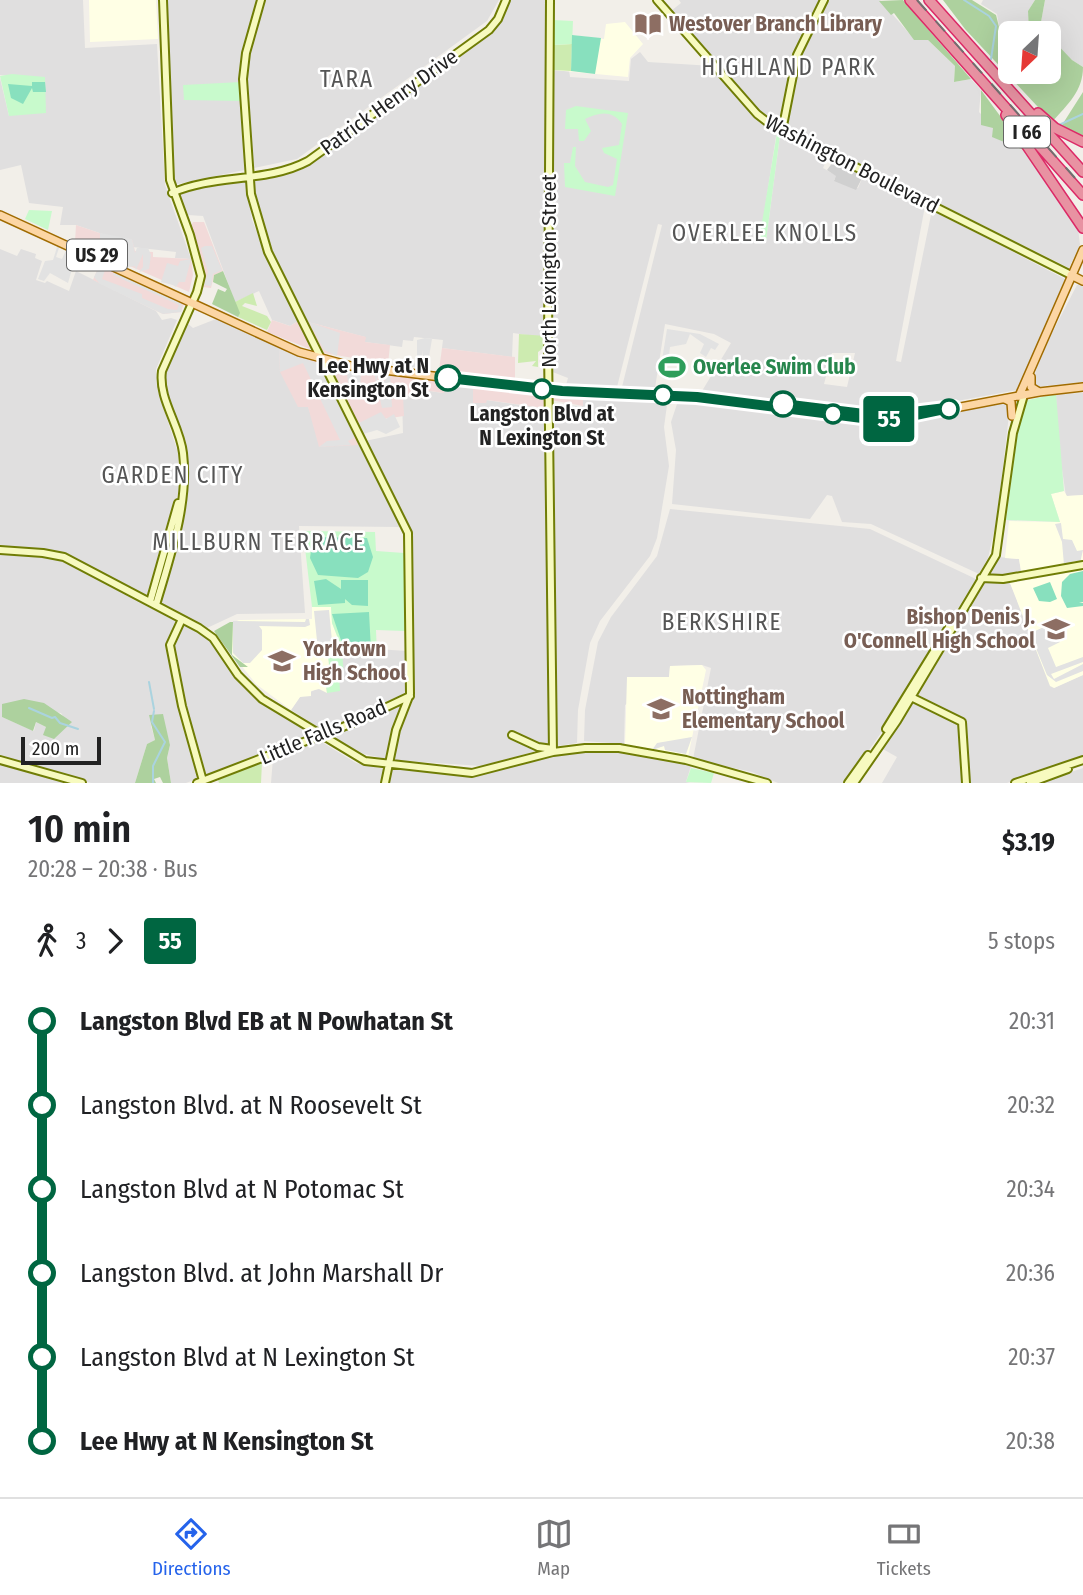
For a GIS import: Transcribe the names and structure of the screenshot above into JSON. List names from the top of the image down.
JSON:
{
  "streets": {
    "highway": ["I 66"],
    "main road": ["US 29"],
    "street": [
      "Patrick Henry Drive",
      "Washington Boulevard",
      "North Lexington Street",
      "Little Falls Road"
    ]
  },
  "crossings": [
    ["US 29", "North Lexington Street"]
  ],
  "districts": [
    "HIGHLAND PARK",
    "TARA",
    "OVERLEE KNOLLS",
    "GARDEN CITY",
    "MILLBURN TERRACE",
    "BERKSHIRE"
  ],
  "places": {
    "library": ["Westover Branch Library"],
    "sports": ["Overlee Swim Club"],
    "other": ["Lee Hwy at N Kensington St", "Langston Blvd at N Lexington St"],
    "school or university": ["Bishop Denis J. O'Connell High School", "Yorktown High School", "Nottingham Elementary School"]
  },
  "lines": ["bus line 55"],
  "scale_bar": "200 m",
  "north": "bottom left",
  "page": {
    "on_map": "55",
    "scale": "200 m",
    "heading": ["10 min", "20:28 – 20:38 · Bus", "$3.19"],
    "legs": ["3", "55", "5 stops"],
    "list": [
      {
        "name": "Langston Blvd EB at N Powhatan St",
        "value": "20:31"
      },
      {
        "name": "Langston Blvd. at N Roosevelt St",
        "value": "20:32"
      },
      {
        "name": "Langston Blvd at N Potomac St",
        "value": "20:34"
      },
      {
        "name": "Langston Blvd. at John Marshall Dr",
        "value": "20:36"
      },
      {
        "name": "Langston Blvd at N Lexington St",
        "value": "20:37"
      },
      {
        "name": "Lee Hwy at N Kensington St",
        "value": "20:38"
      }
    ],
    "tabs": ["Directions", "Map", "Tickets"]
  }
}
